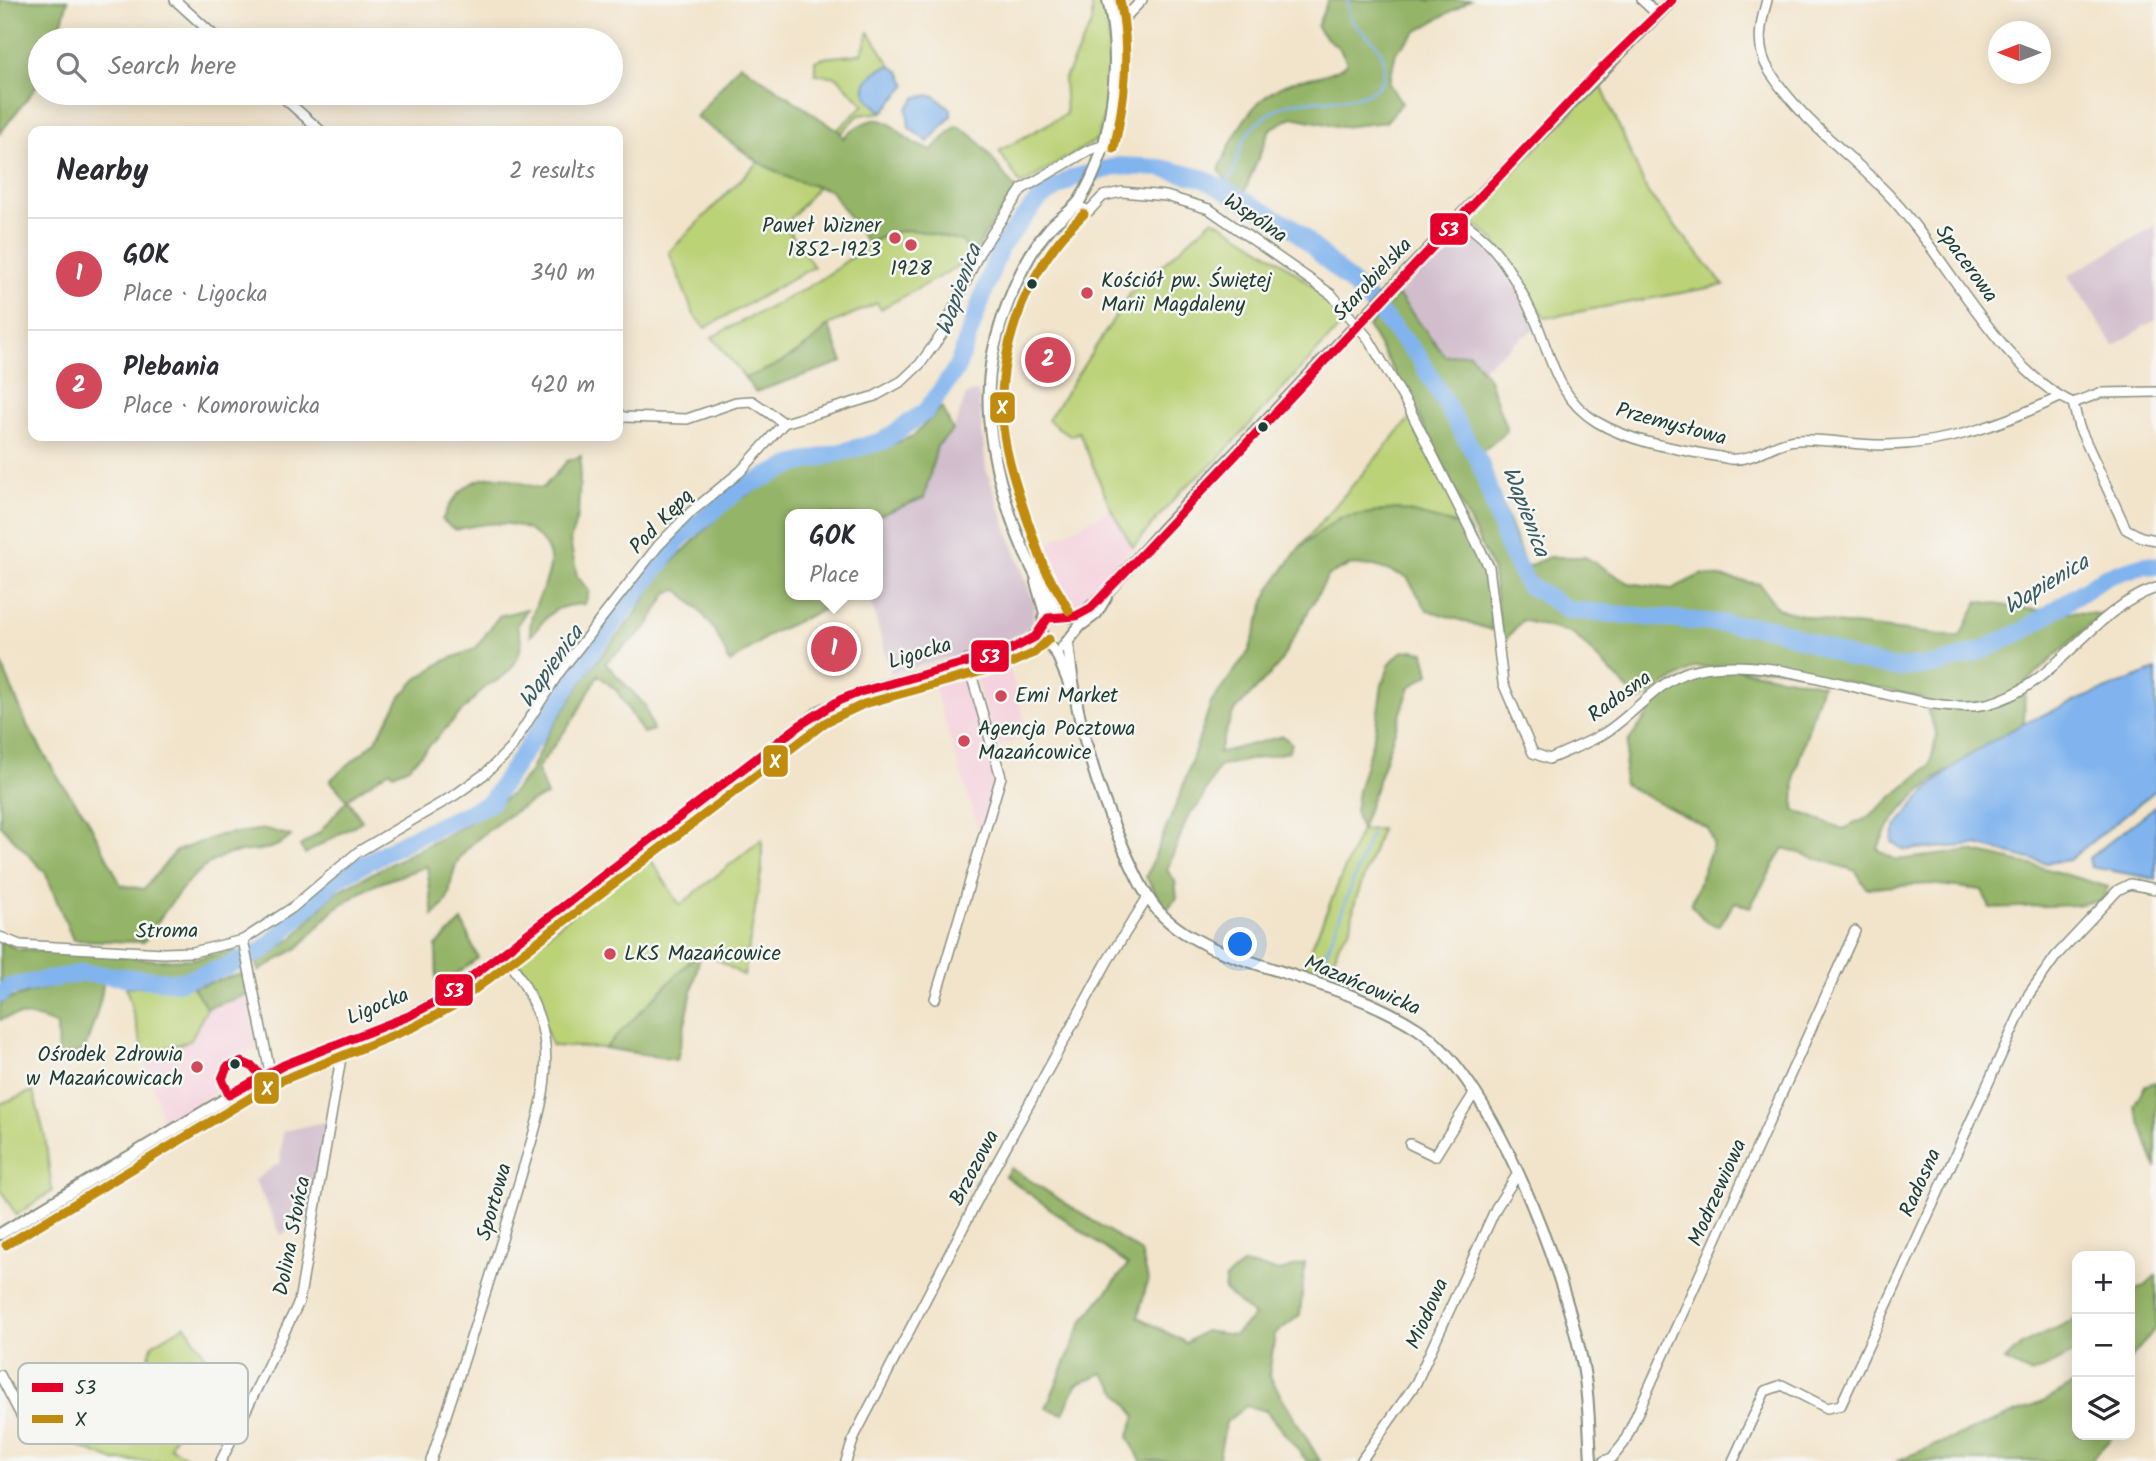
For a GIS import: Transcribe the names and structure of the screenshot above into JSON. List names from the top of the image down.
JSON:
{
  "streets": {
    "street": [
      "Wspólna",
      "Spacerowa",
      "Starobielska",
      "Przemysłowa",
      "Pod Kępą",
      "Ligocka",
      "Radosna",
      "Stroma",
      "Mazańcowicka",
      "Brzozowa",
      "Modrzewiowa",
      "Sportowa",
      "Dolina Słońca",
      "Miodowa"
    ]
  },
  "crossings": [
    ["Wspólna", "Starobielska"],
    ["Wspólna", "Radosna"],
    ["Spacerowa", "Przemysłowa"],
    ["Starobielska", "Przemysłowa"],
    ["Starobielska", "Radosna"],
    ["Pod Kępą", "Stroma"],
    ["Ligocka", "Mazańcowicka"],
    ["Ligocka", "Sportowa"],
    ["Ligocka", "Dolina Słońca"],
    ["Mazańcowicka", "Brzozowa"],
    ["Mazańcowicka", "Miodowa"]
  ],
  "water": ["Wapienica"],
  "places": [
    "Paweł Wizner 1852-1923",
    "1928",
    "Kościół pw. Świętej Marii Magdaleny",
    "Emi Market",
    "Agencja Pocztowa Mazańcowice",
    "LKS Mazańcowice",
    "Ośrodek Zdrowia w Mazańcowicach"
  ],
  "lines": ["transit line 53", "transit line X"],
  "legend": ["53", "X"],
  "north": "left",
  "page": {
    "search": "Search here",
    "heading": ["Nearby", "2 results"],
    "list": [
      {
        "mark": "1",
        "name": "GOK",
        "note": "Place · Ligocka",
        "value": "340 m"
      },
      {
        "mark": "2",
        "name": "Plebania",
        "note": "Place · Komorowicka",
        "value": "420 m"
      }
    ],
    "pins": ["2", "1"],
    "popup": ["GOK", "Place"],
    "map_buttons": ["+", "−"]
  }
}
